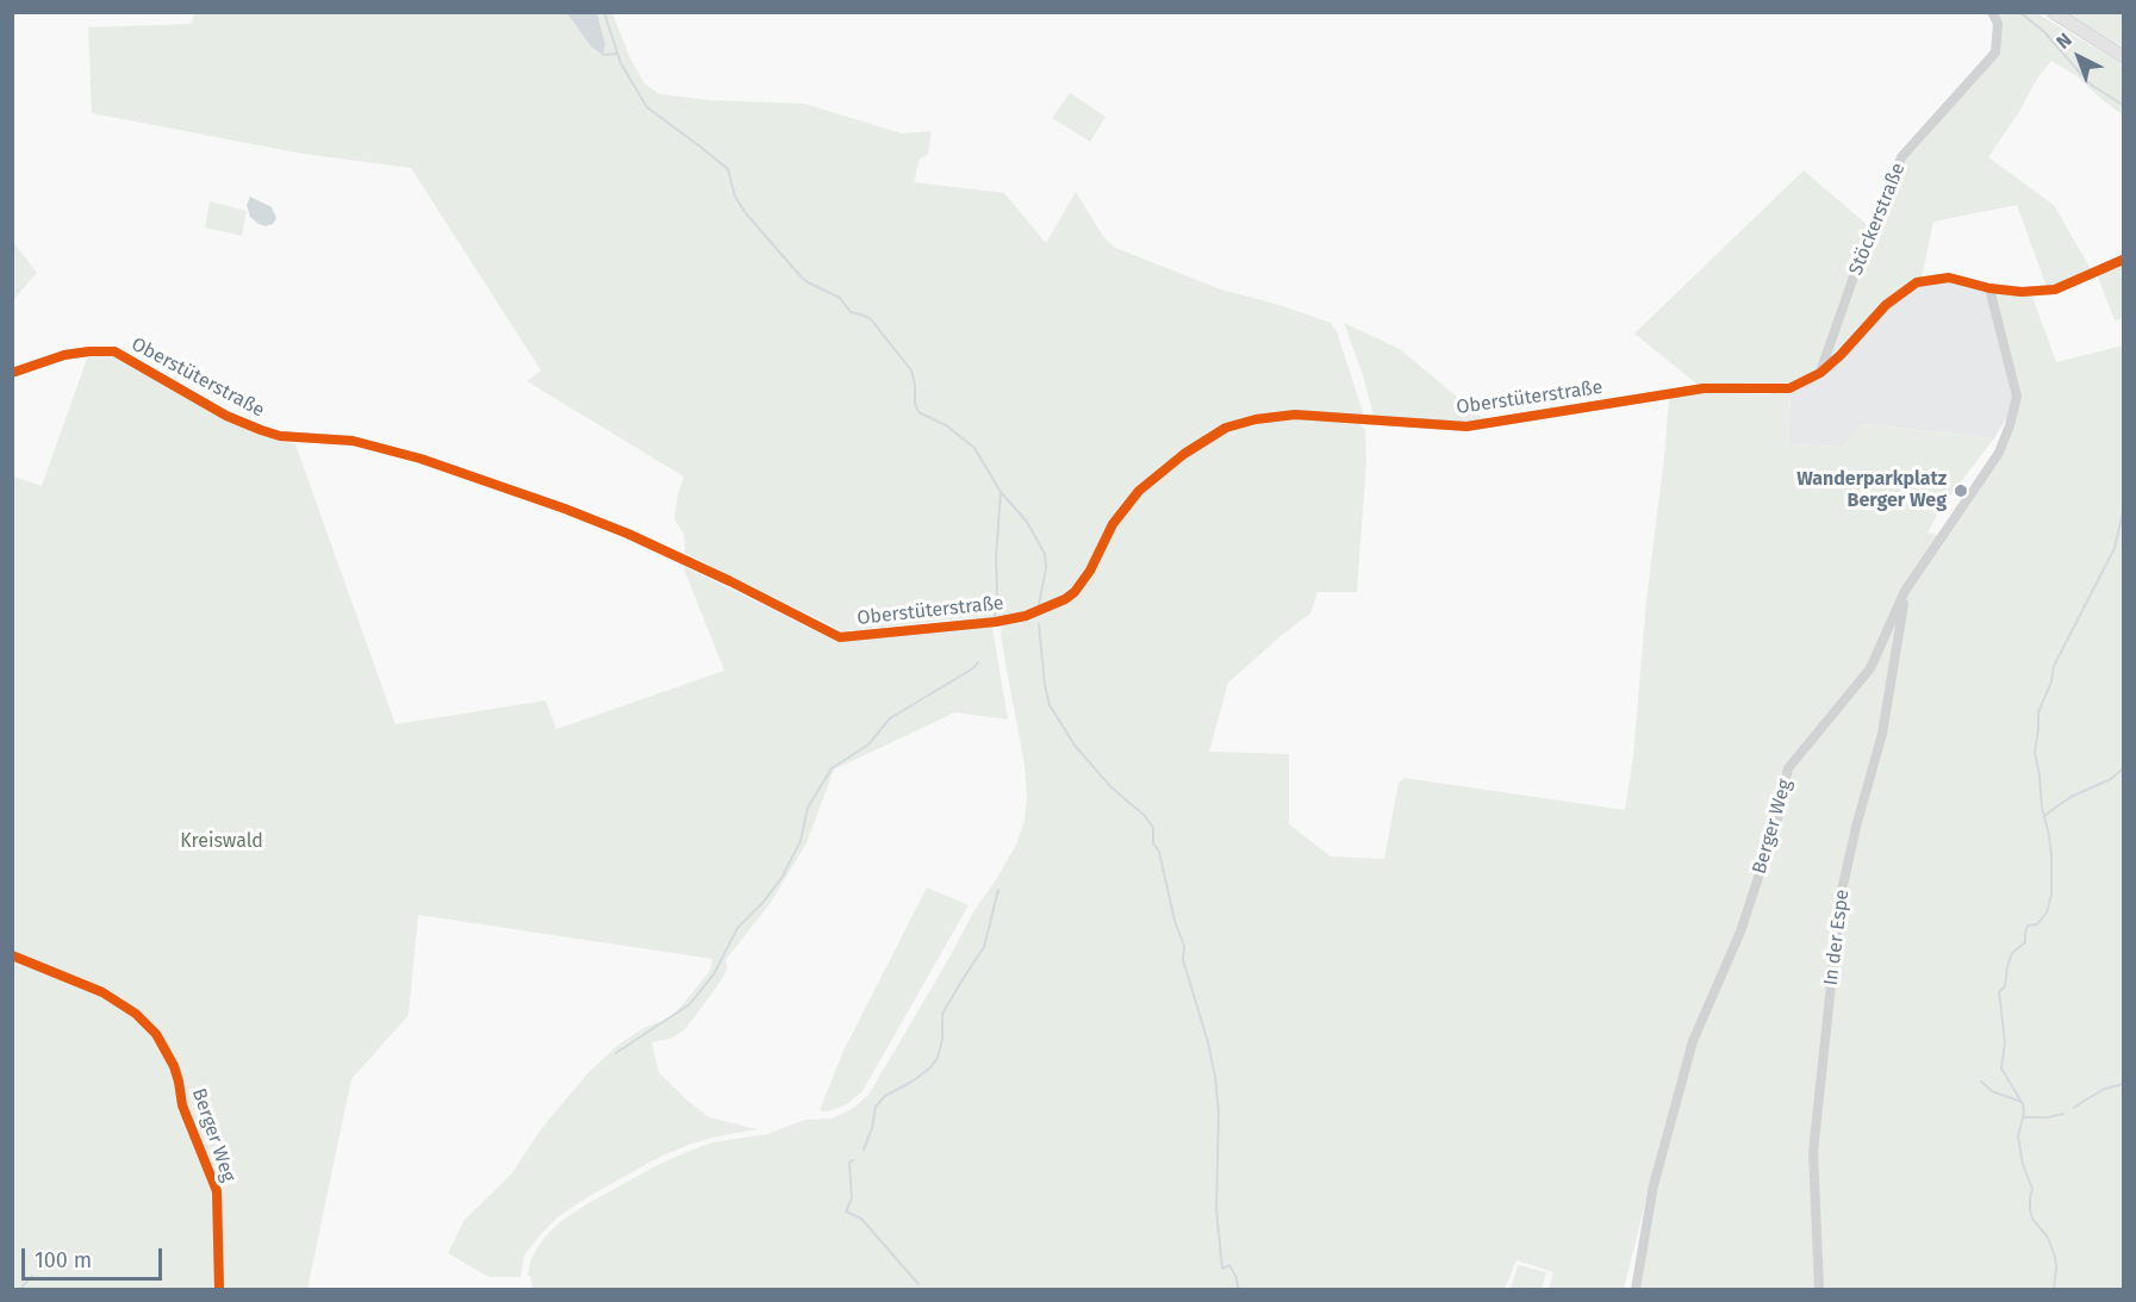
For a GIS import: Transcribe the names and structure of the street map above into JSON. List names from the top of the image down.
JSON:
{
  "streets": {
    "street": [
      "Stöckerstraße",
      "Oberstüterstraße",
      "Berger Weg",
      "In der Espe"
    ]
  },
  "crossings": [
    ["Stöckerstraße", "Oberstüterstraße"],
    ["Oberstüterstraße", "Berger Weg"],
    ["Berger Weg", "In der Espe"]
  ],
  "parks": ["Kreiswald"],
  "places": ["Wanderparkplatz Berger Weg"],
  "scale_bar": "100 m",
  "north": "top left"
}
